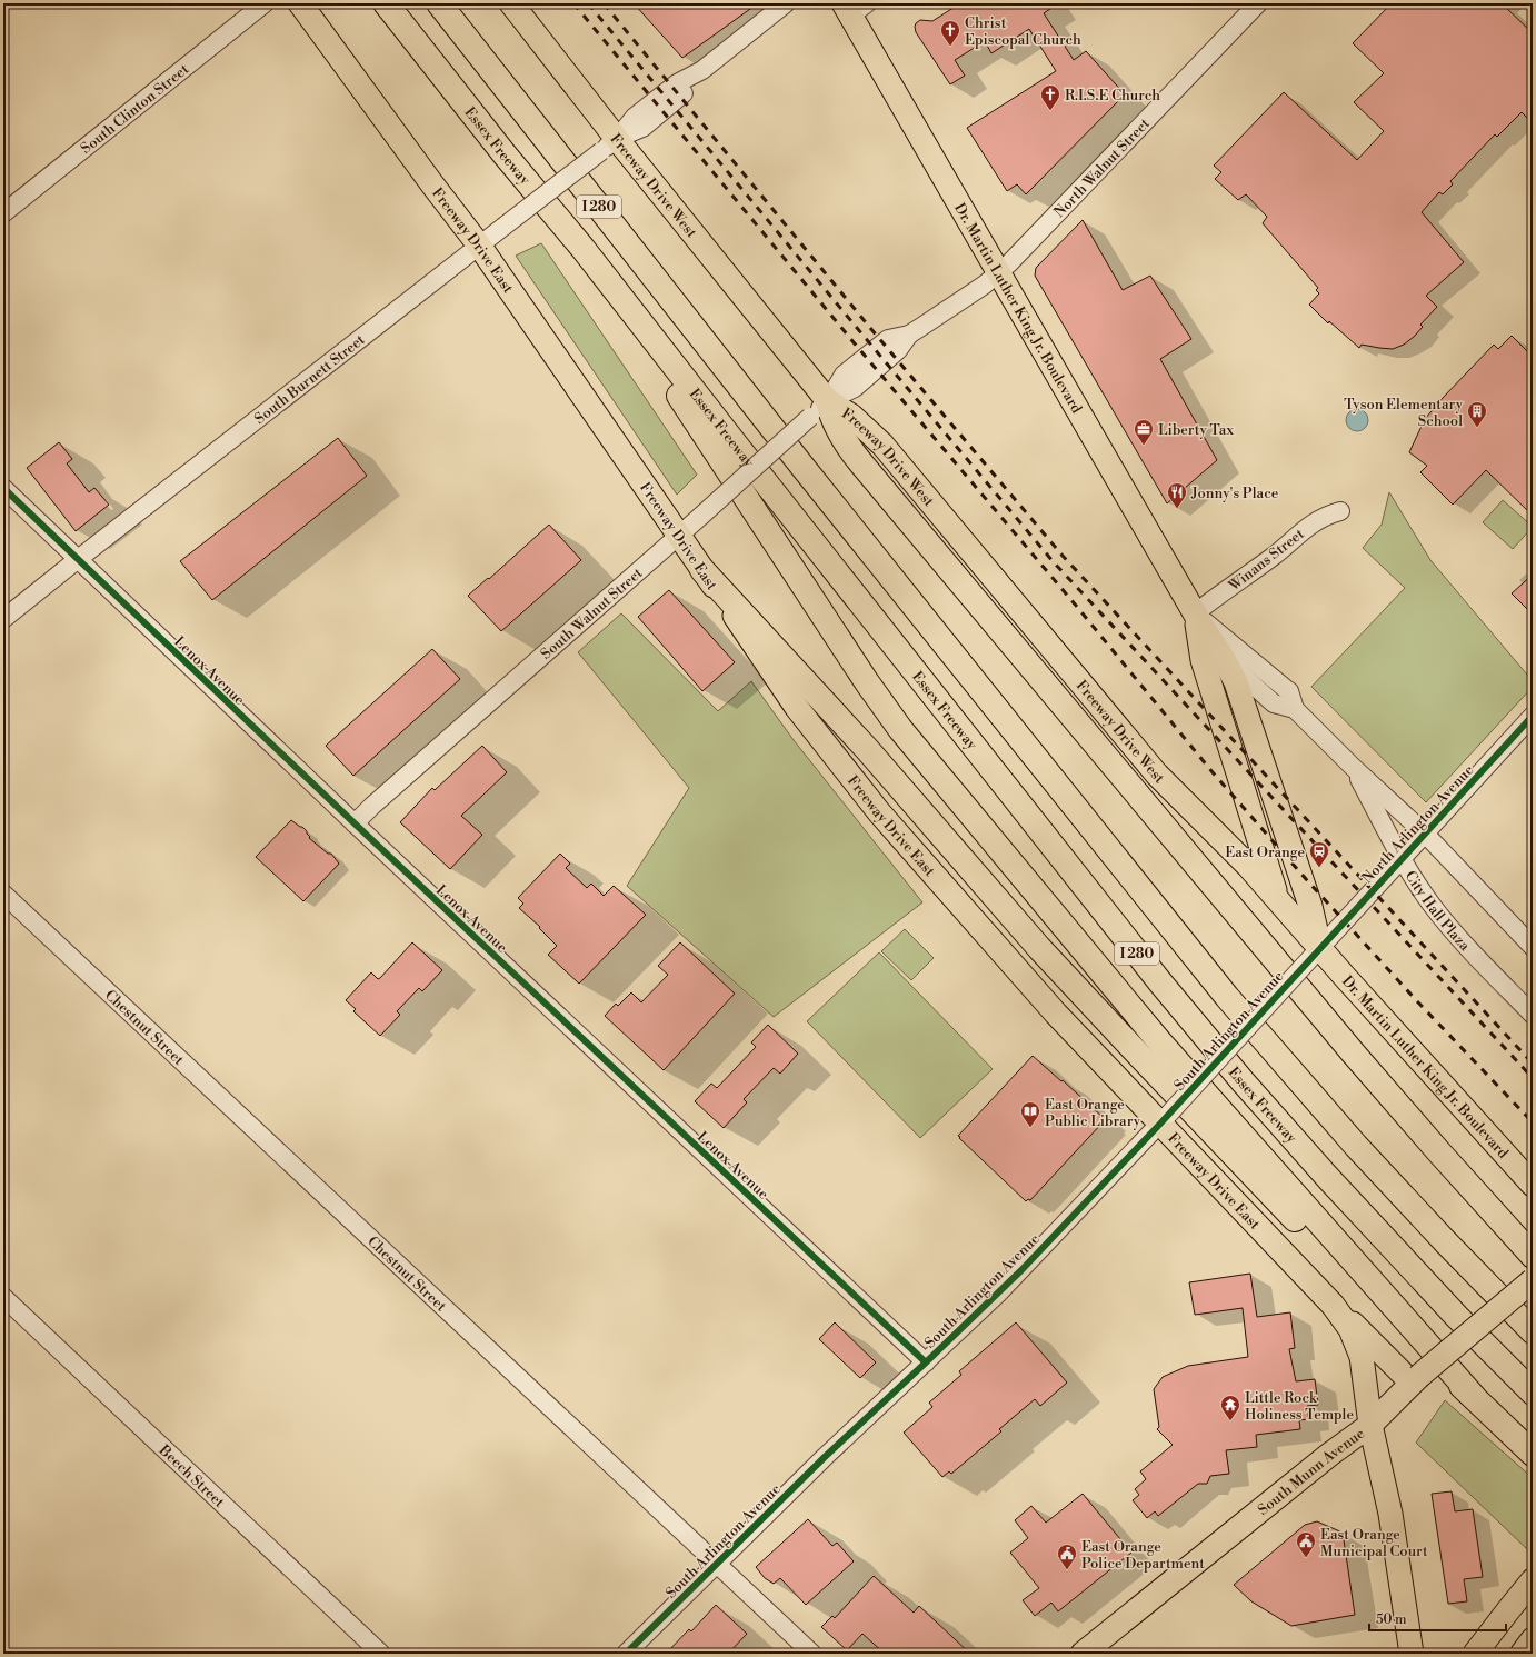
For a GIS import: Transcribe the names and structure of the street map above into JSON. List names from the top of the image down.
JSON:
{
  "streets": {
    "highway": ["Essex Freeway", "I 280"],
    "main road": [
      "Freeway Drive West",
      "Freeway Drive East",
      "Dr. Martin Luther King Jr. Boulevard",
      "South Munn Avenue"
    ],
    "street": [
      "South Clinton Street",
      "North Walnut Street",
      "South Burnett Street",
      "Winans Street",
      "South Walnut Street",
      "Lenox Avenue",
      "North Arlington Avenue",
      "City Hall Plaza",
      "Chestnut Street",
      "South Arlington Avenue",
      "Beech Street"
    ]
  },
  "crossings": [
    ["North Walnut Street", "Dr. Martin Luther King Jr. Boulevard"],
    ["North Walnut Street", "South Walnut Street"],
    ["Freeway Drive West", "Dr. Martin Luther King Jr. Boulevard"],
    ["Freeway Drive West", "South Burnett Street"],
    ["Freeway Drive West", "South Walnut Street"],
    ["Freeway Drive East", "South Burnett Street"],
    ["Freeway Drive East", "South Walnut Street"],
    ["Freeway Drive East", "South Arlington Avenue"],
    ["Freeway Drive East", "South Munn Avenue"],
    ["Dr. Martin Luther King Jr. Boulevard", "Winans Street"],
    ["Dr. Martin Luther King Jr. Boulevard", "South Walnut Street"],
    ["Dr. Martin Luther King Jr. Boulevard", "North Arlington Avenue"],
    ["Dr. Martin Luther King Jr. Boulevard", "City Hall Plaza"],
    ["Dr. Martin Luther King Jr. Boulevard", "South Arlington Avenue"],
    ["South Burnett Street", "Lenox Avenue"],
    ["Winans Street", "City Hall Plaza"],
    ["South Walnut Street", "Lenox Avenue"],
    ["Lenox Avenue", "South Arlington Avenue"],
    ["North Arlington Avenue", "City Hall Plaza"],
    ["North Arlington Avenue", "South Arlington Avenue"],
    ["Chestnut Street", "South Arlington Avenue"]
  ],
  "places": {
    "church": ["Christ Episcopal Church", "R.I.S.E Church"],
    "building": ["Tyson Elementary School"],
    "office": ["Liberty Tax"],
    "restaurant": ["Jonny's Place"],
    "station": ["East Orange"],
    "library": ["East Orange Public Library"],
    "temple": ["Little Rock Holiness Temple"],
    "public building": ["East Orange Municipal Court", "East Orange Police Department"]
  },
  "scale_bar": "50 m"
}
